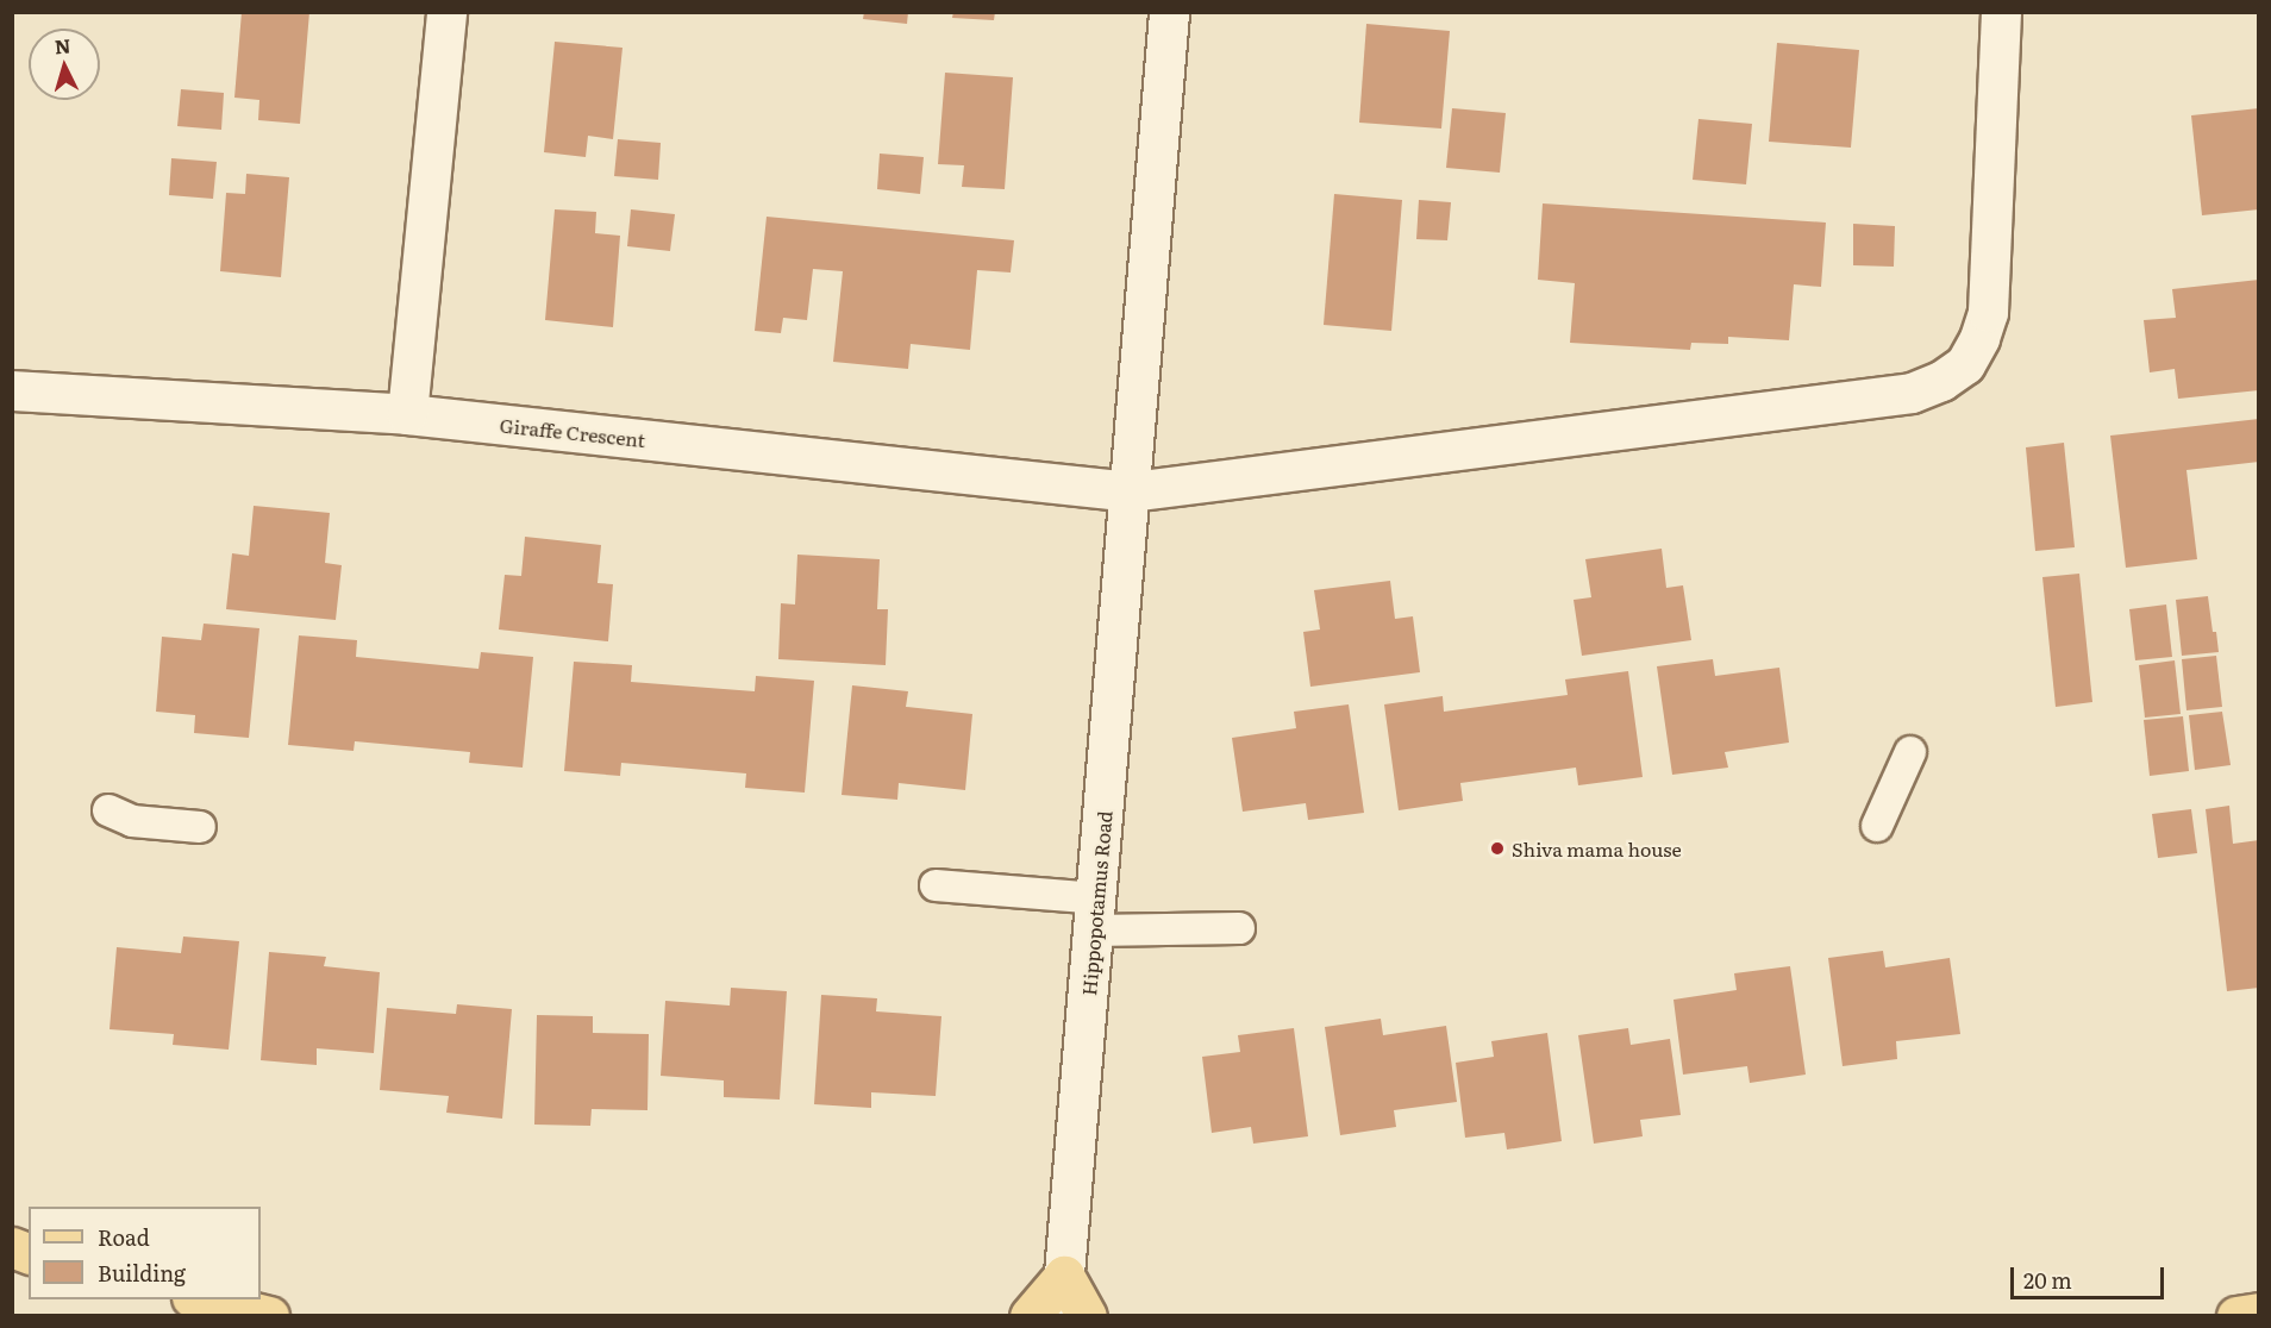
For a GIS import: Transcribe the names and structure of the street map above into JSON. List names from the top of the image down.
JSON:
{
  "streets": {
    "street": ["Giraffe Crescent", "Hippopotamus Road"]
  },
  "crossings": [
    ["Giraffe Crescent", "Hippopotamus Road"]
  ],
  "places": ["Shiva mama house"],
  "legend": ["Road", "Building"],
  "scale_bar": "20 m",
  "north": "top"
}
